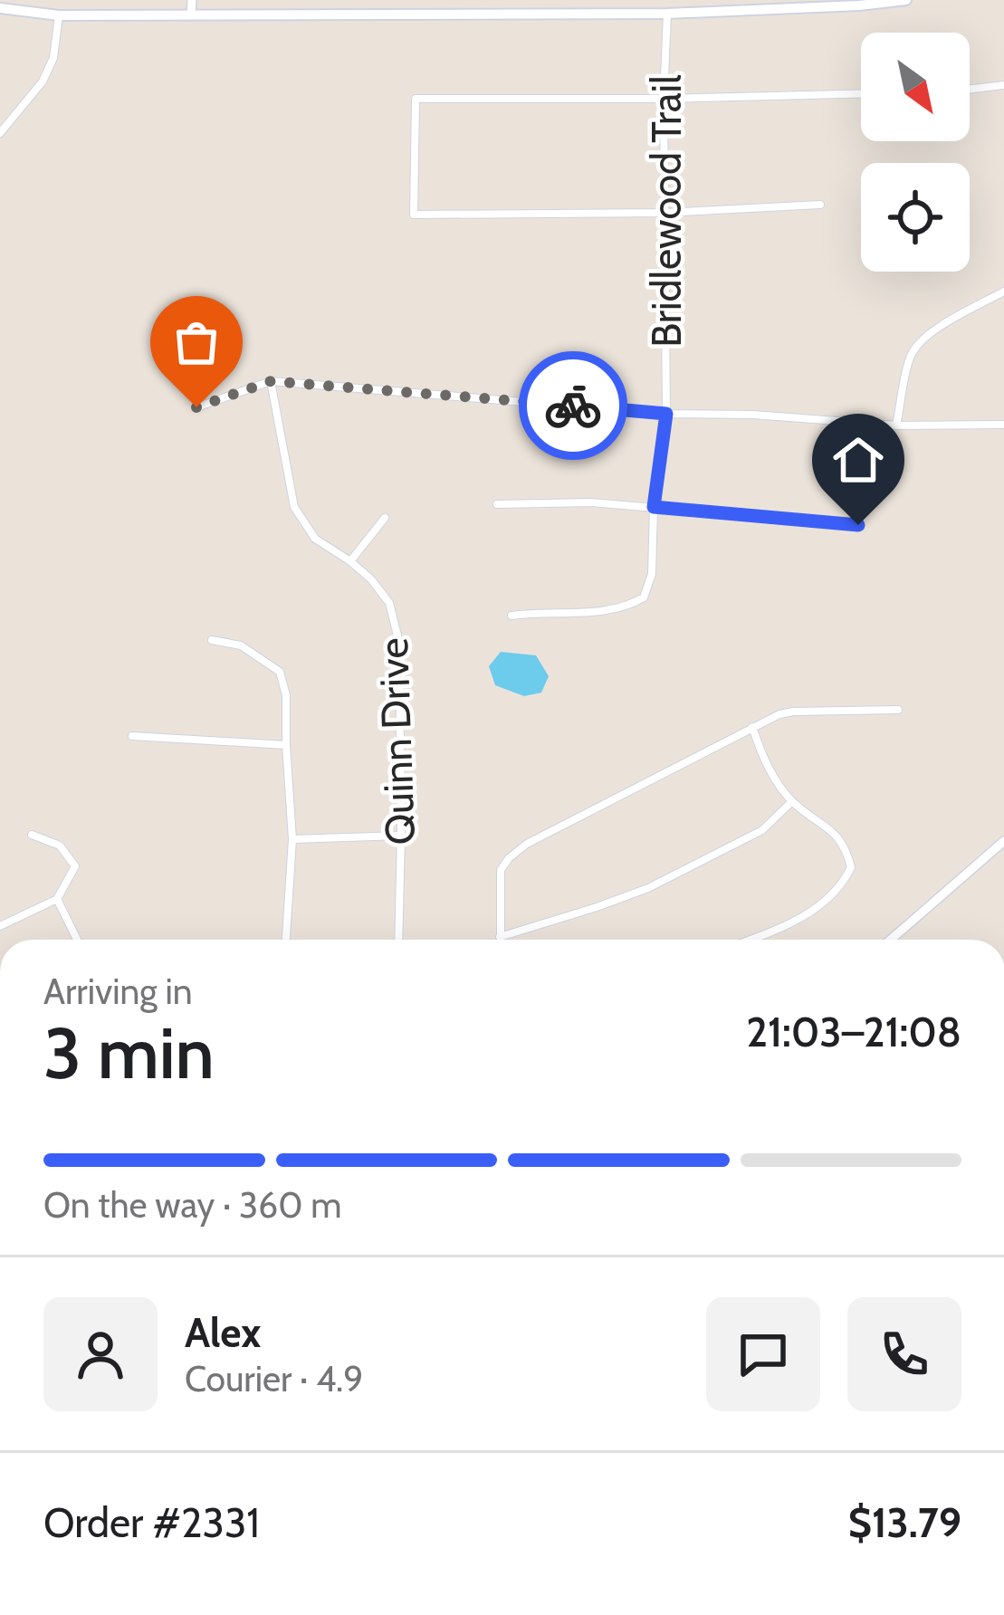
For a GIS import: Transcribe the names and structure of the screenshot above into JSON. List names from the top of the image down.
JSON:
{
  "streets": {
    "street": ["Bridlewood Trail", "Quinn Drive"]
  },
  "north": "bottom right",
  "page": {
    "heading": ["3 min", "Arriving in", "21:03–21:08"],
    "panel": [
      "Alex",
      "Courier · 4.9",
      "Order #2331",
      "$13.79"
    ],
    "bar": "On the way · 360 m"
  }
}
